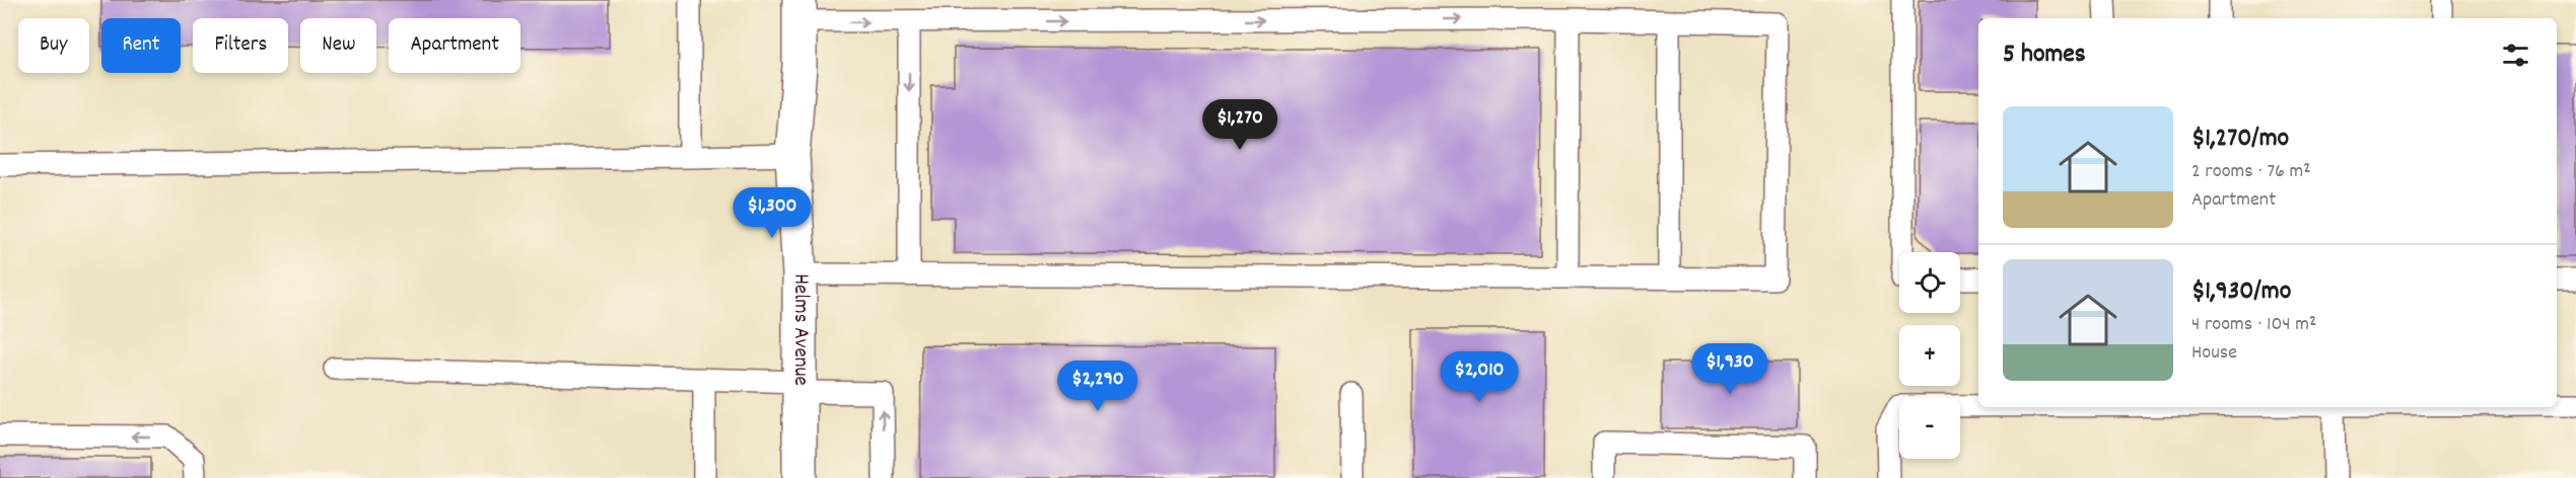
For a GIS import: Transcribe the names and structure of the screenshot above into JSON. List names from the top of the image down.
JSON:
{
  "streets": {
    "street": ["Helms Avenue"]
  },
  "page": {
    "chip": [
      "Buy",
      "Rent",
      "Filters",
      "New",
      "Apartment"
    ],
    "heading": "5 homes",
    "list": [
      {
        "name": "$1,270/mo",
        "note": "2 rooms · 76 m² · Apartment"
      },
      {
        "name": "$1,930/mo",
        "note": "4 rooms · 104 m² · House"
      }
    ],
    "price": [
      "$1,270",
      "$1,300",
      "$1,930",
      "$2,010",
      "$2,290"
    ],
    "map_buttons": ["+", "−"]
  }
}
